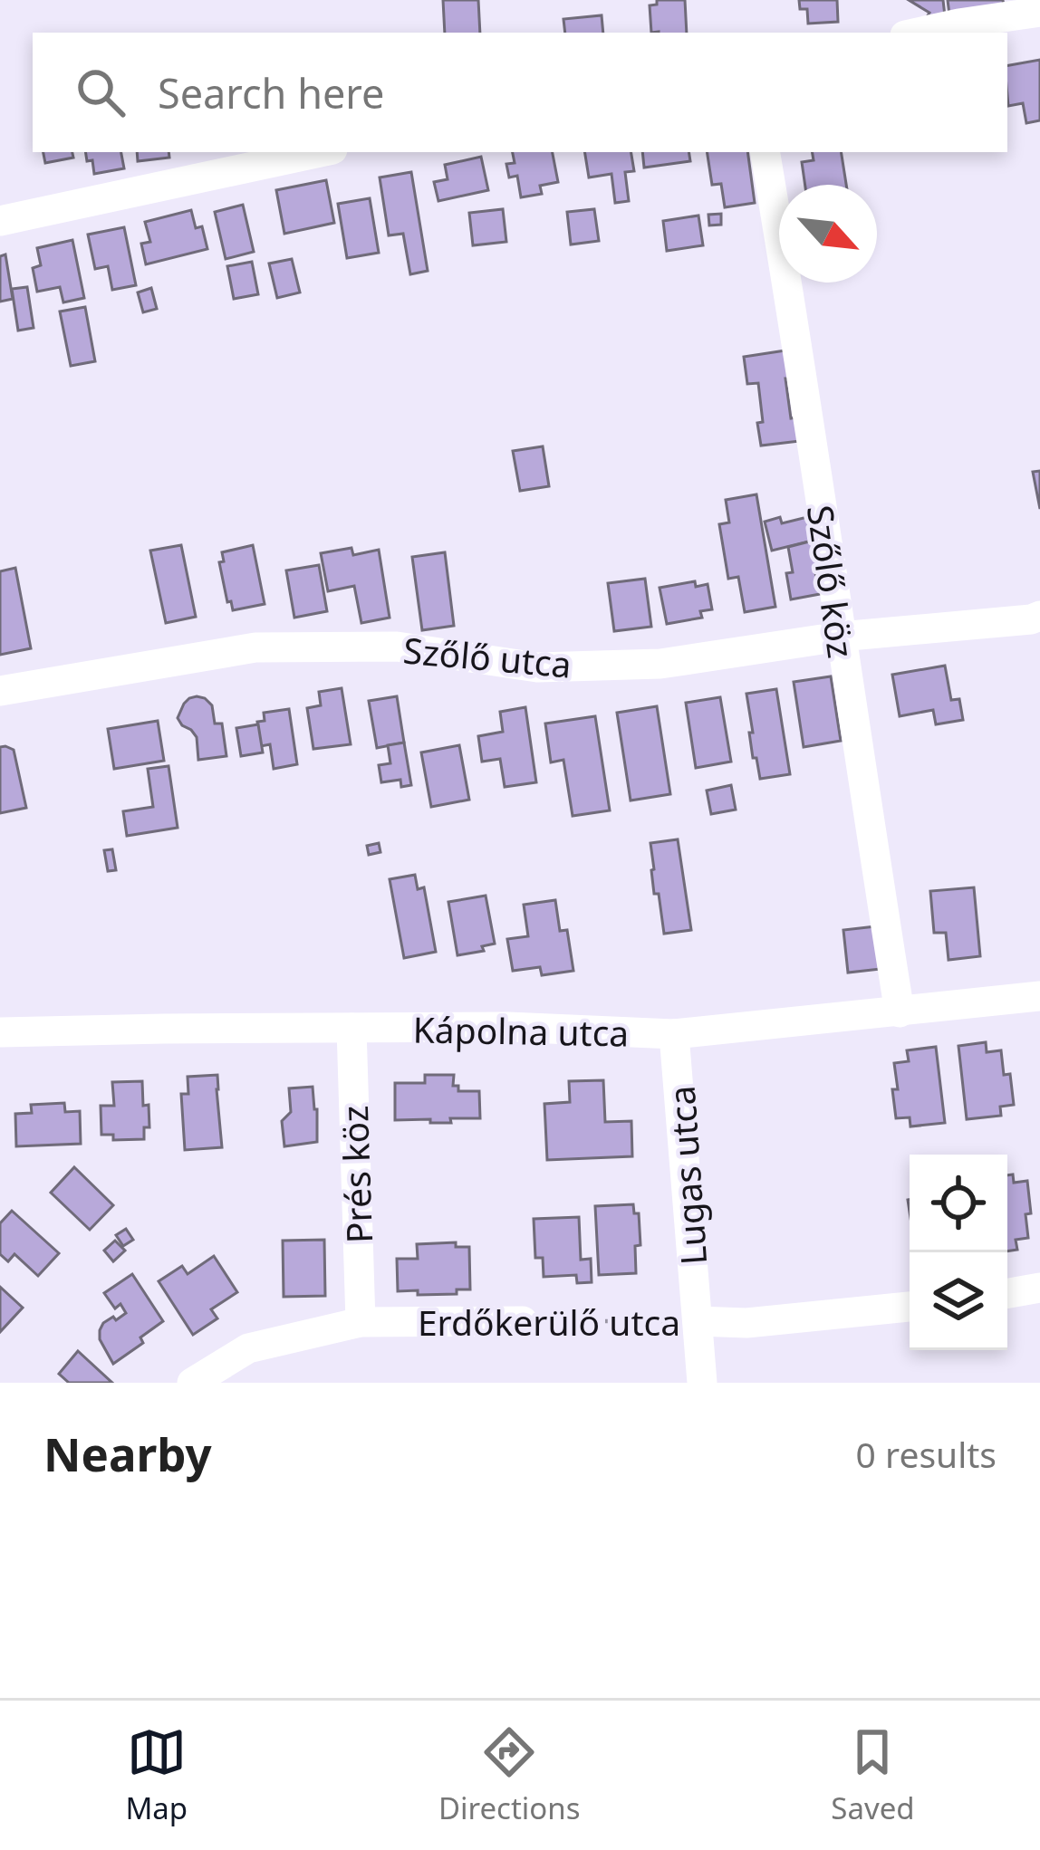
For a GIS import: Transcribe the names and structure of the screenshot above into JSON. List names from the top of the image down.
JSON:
{
  "streets": {
    "street": [
      "Szőlő köz",
      "Szőlő utca",
      "Kápolna utca",
      "Prés köz",
      "Lugas utca",
      "Erdőkerülő utca"
    ]
  },
  "crossings": [
    ["Szőlő köz", "Szőlő utca"],
    ["Szőlő köz", "Kápolna utca"],
    ["Kápolna utca", "Prés köz"],
    ["Kápolna utca", "Lugas utca"],
    ["Prés köz", "Erdőkerülő utca"],
    ["Lugas utca", "Erdőkerülő utca"]
  ],
  "north": "bottom right",
  "page": {
    "search": "Search here",
    "heading": ["Nearby", "0 results"],
    "nav": ["Map", "Directions", "Saved"]
  }
}
